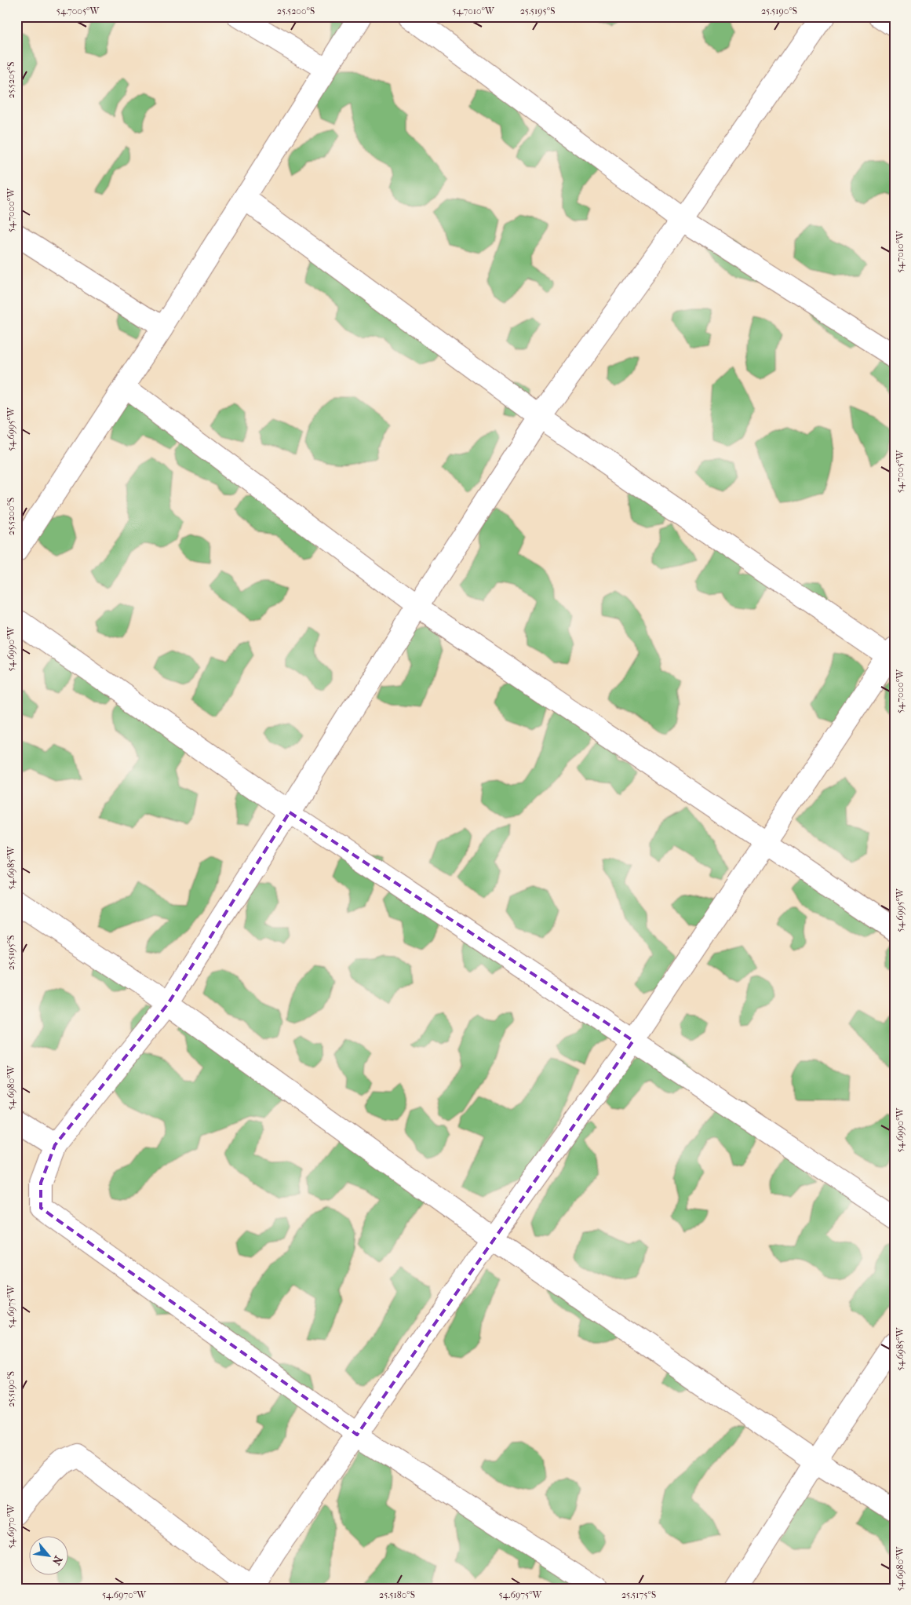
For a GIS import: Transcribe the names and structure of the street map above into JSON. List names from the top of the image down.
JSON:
{
  "north": "bottom right",
  "coordinates": [
    "54.7005°W",
    "25.5200°S",
    "54.7010°W",
    "25.5195°S",
    "25.5190°S",
    "25.5205°S",
    "54.7000°W",
    "54.6995°W",
    "54.6990°W",
    "54.6985°W",
    "54.6980°W",
    "54.6975°W",
    "54.6970°W",
    "25.5180°S",
    "25.5175°S"
  ]
}
